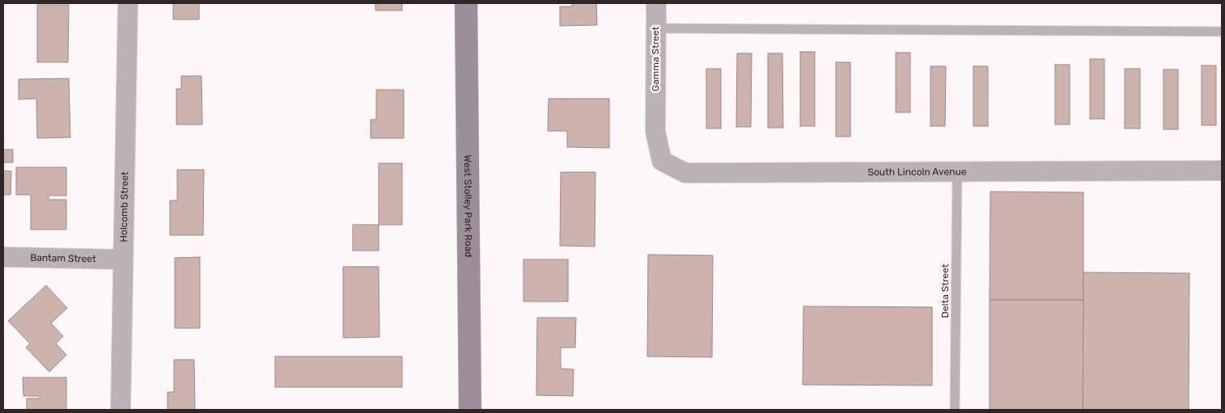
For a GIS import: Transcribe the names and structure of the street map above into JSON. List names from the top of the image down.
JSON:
{
  "streets": {
    "main road": ["West Stolley Park Road"],
    "street": [
      "Gamma Street",
      "South Lincoln Avenue",
      "Holcomb Street",
      "Bantam Street"
    ],
    "lane": ["Delta Street"]
  },
  "crossings": [
    ["Gamma Street", "South Lincoln Avenue"],
    ["South Lincoln Avenue", "Delta Street"],
    ["Holcomb Street", "Bantam Street"]
  ]
}
